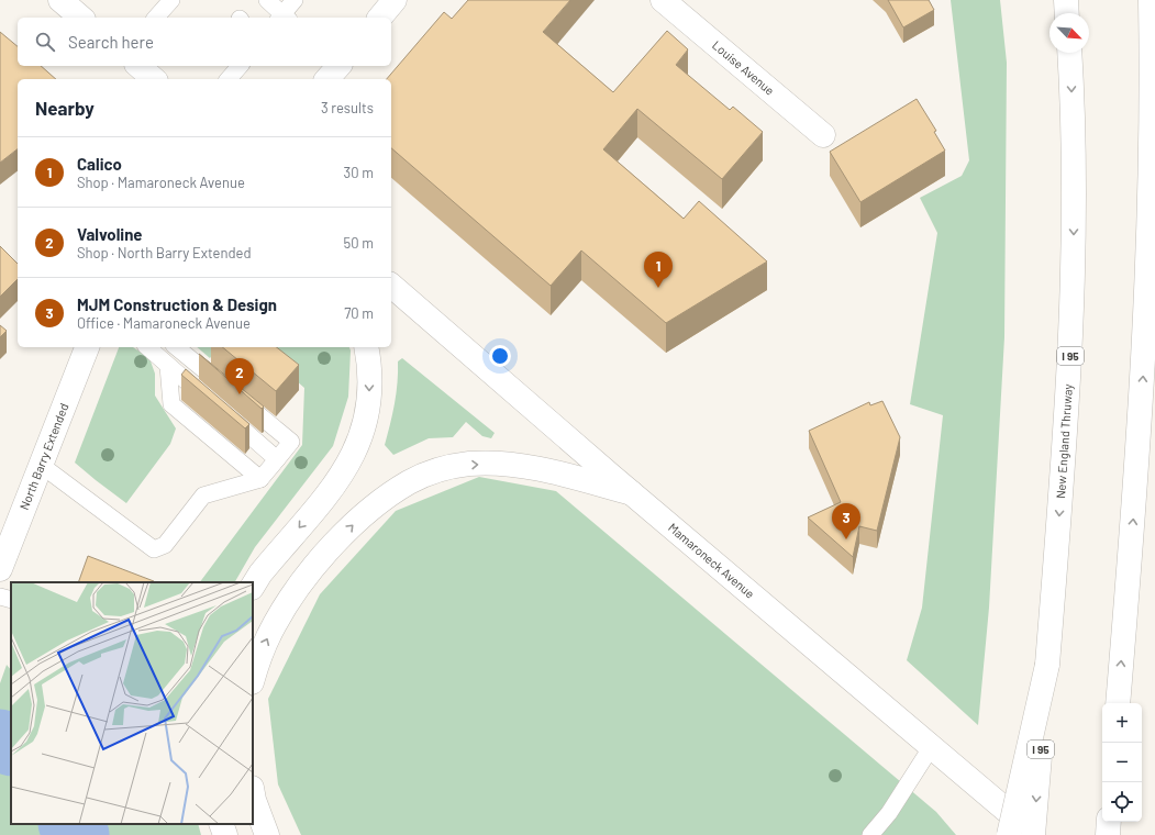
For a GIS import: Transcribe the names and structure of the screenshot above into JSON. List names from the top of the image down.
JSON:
{
  "streets": {
    "main road": [
      "Louise Avenue",
      "I 95",
      "New England Thruway",
      "North Barry Extended",
      "Mamaroneck Avenue"
    ]
  },
  "crossings": [
    ["New England Thruway", "Mamaroneck Avenue"]
  ],
  "north": "bottom right",
  "page": {
    "search": "Search here",
    "heading": ["Nearby", "3 results"],
    "list": [
      {
        "mark": "1",
        "name": "Calico",
        "note": "Shop · Mamaroneck Avenue",
        "value": "30 m"
      },
      {
        "mark": "2",
        "name": "Valvoline",
        "note": "Shop · North Barry Extended",
        "value": "50 m"
      },
      {
        "mark": "3",
        "name": "MJM Construction & Design",
        "note": "Office · Mamaroneck Avenue",
        "value": "70 m"
      }
    ],
    "pins": ["1", "2", "3"],
    "map_buttons": ["+", "−"]
  }
}
